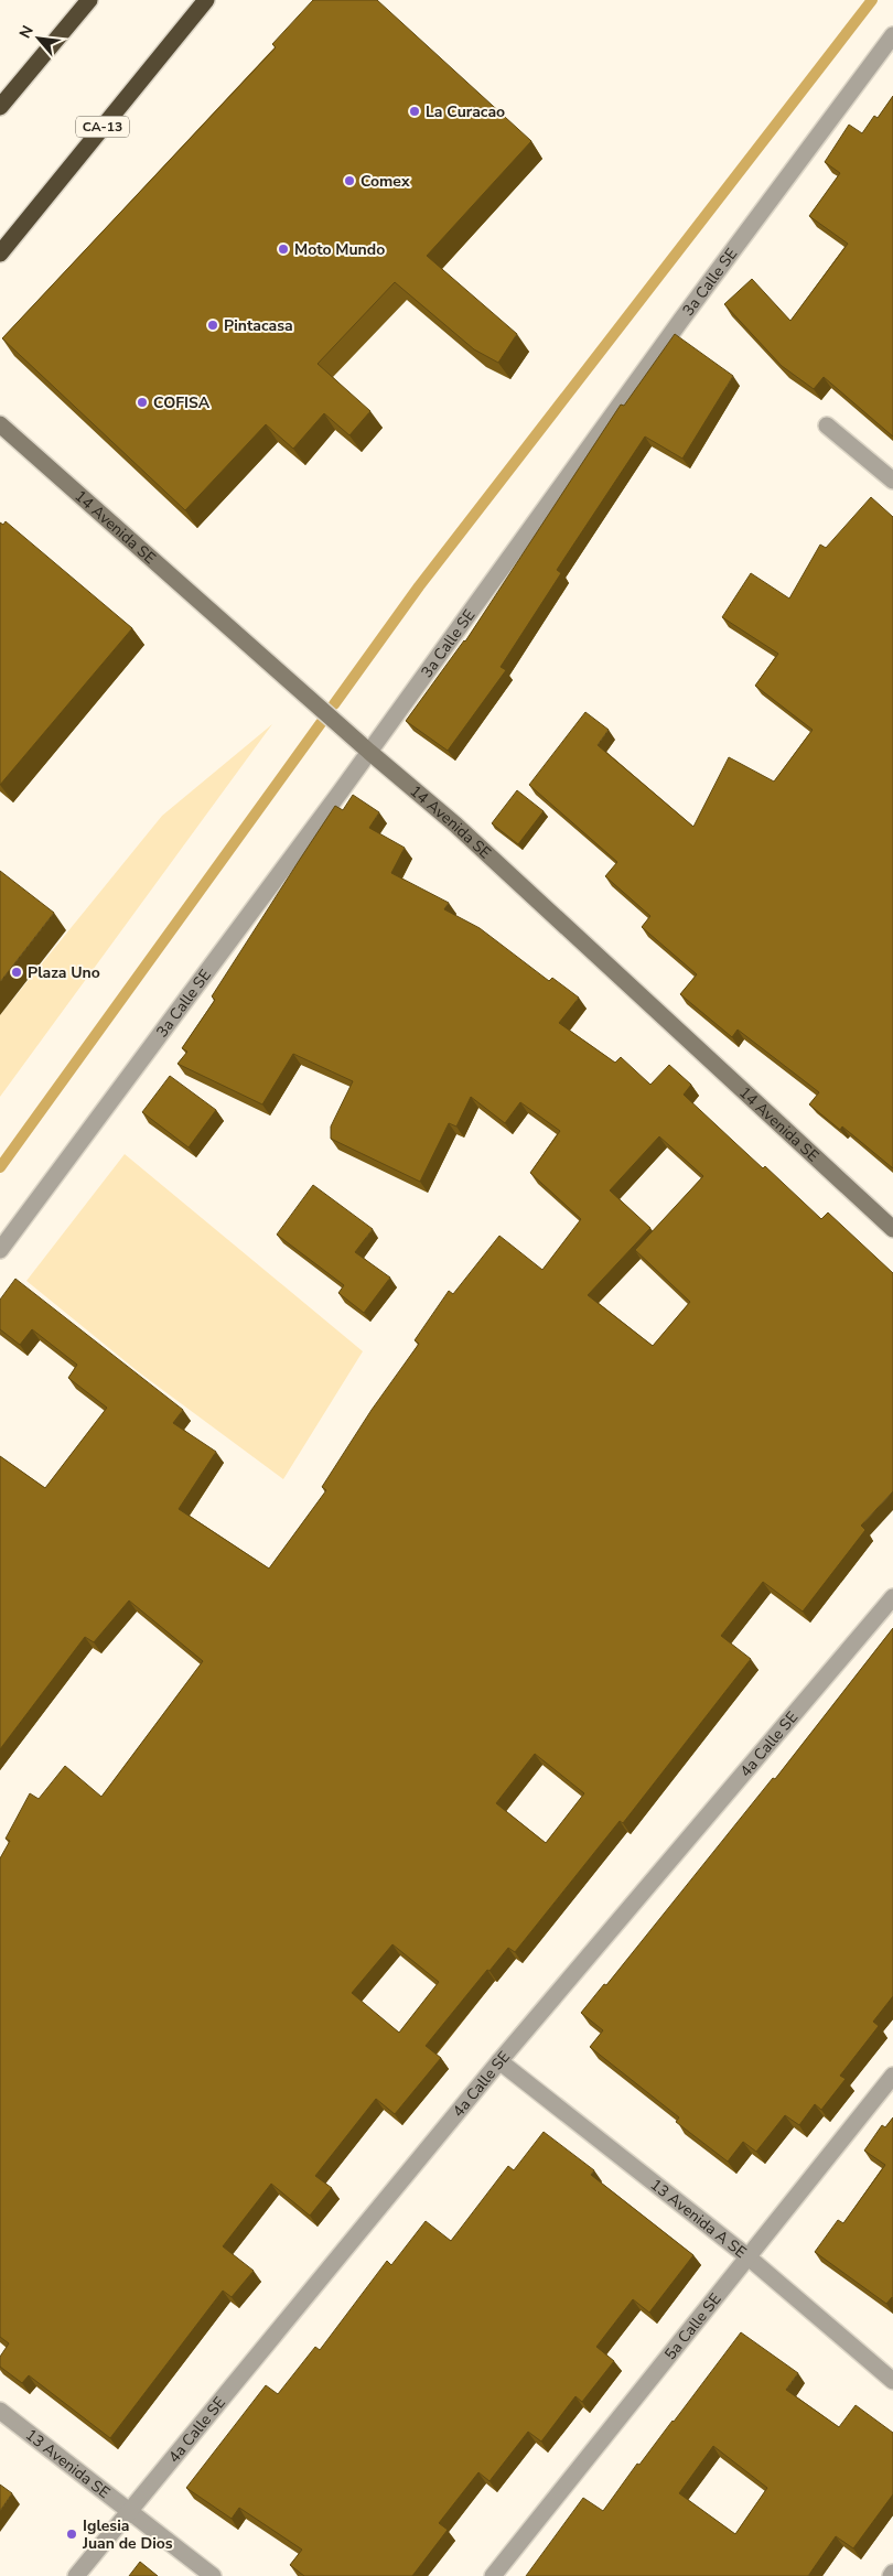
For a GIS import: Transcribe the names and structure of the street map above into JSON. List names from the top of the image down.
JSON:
{
  "streets": {
    "highway": ["CA-13"],
    "street": [
      "3a Calle SE",
      "14 Avenida SE",
      "4a Calle SE",
      "13 Avenida A SE",
      "5a Calle SE",
      "13 Avenida SE"
    ]
  },
  "crossings": [
    ["3a Calle SE", "14 Avenida SE"],
    ["4a Calle SE", "13 Avenida A SE"],
    ["4a Calle SE", "13 Avenida SE"],
    ["13 Avenida A SE", "5a Calle SE"]
  ],
  "places": [
    "La Curacao",
    "Comex",
    "Moto Mundo",
    "Pintacasa",
    "COFISA",
    "Plaza Uno",
    "Iglesia Juan de Dios"
  ],
  "north": "top left"
}
